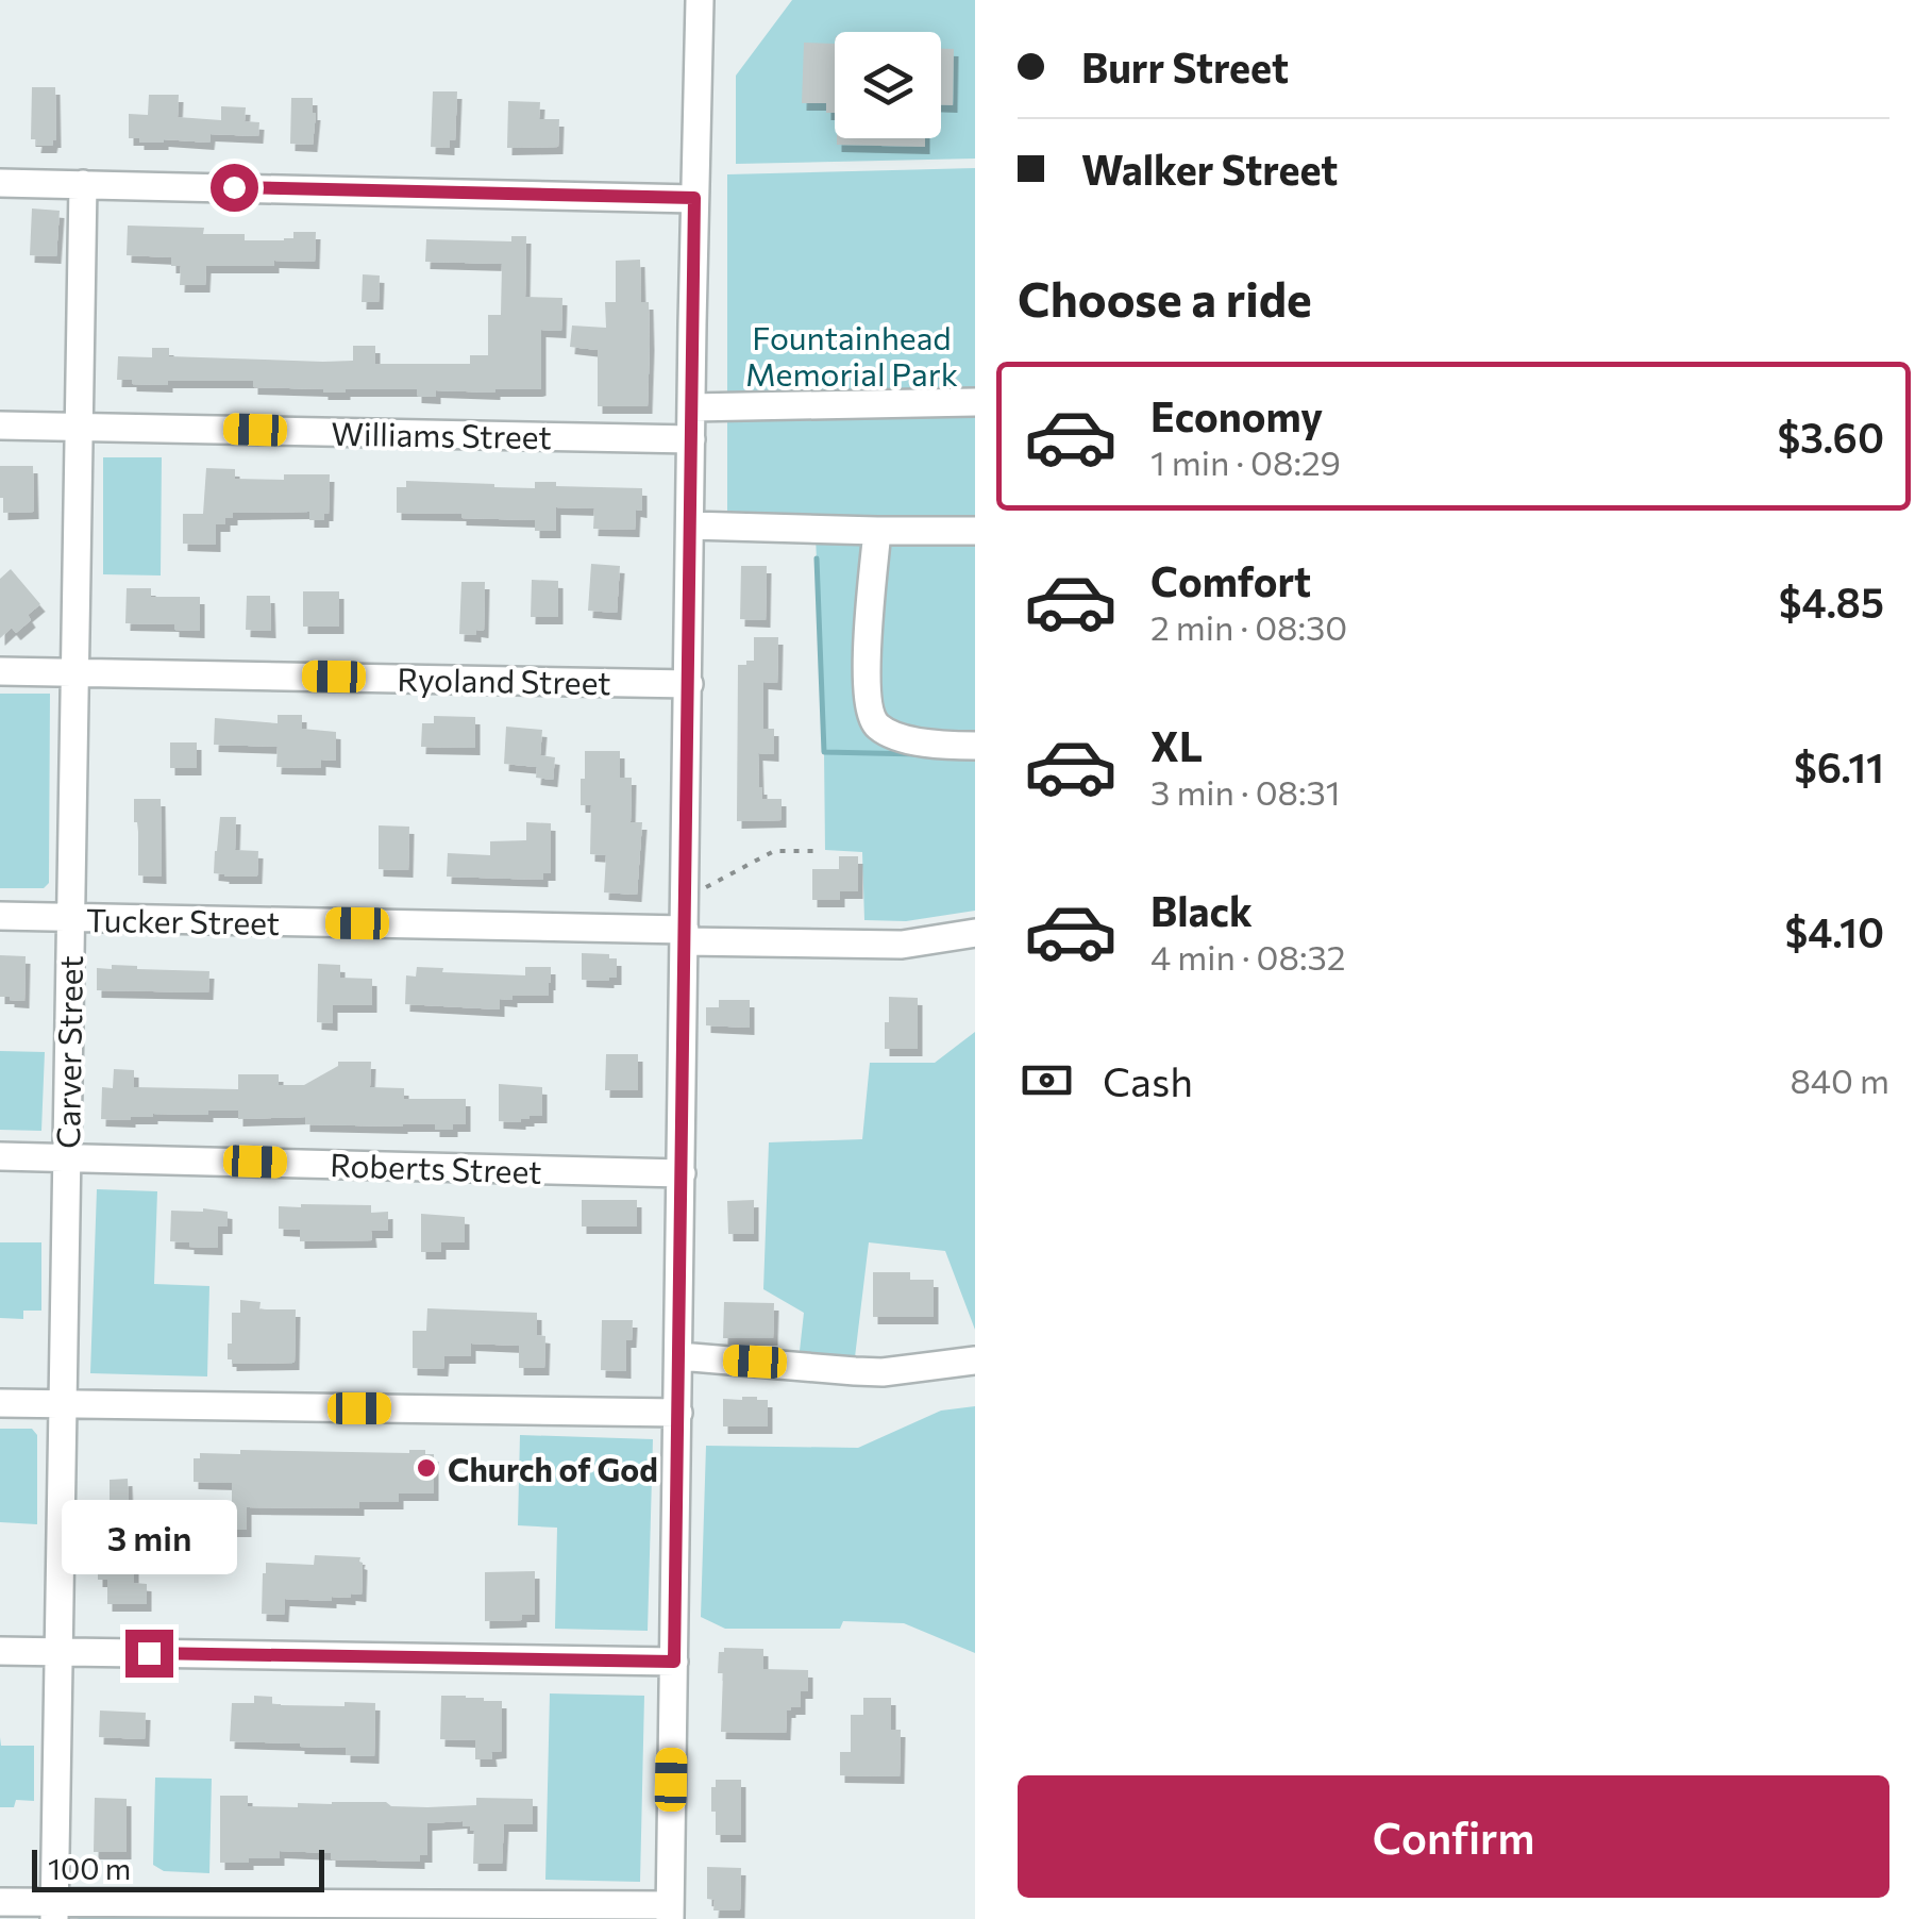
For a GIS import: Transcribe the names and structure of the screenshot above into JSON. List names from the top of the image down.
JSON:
{
  "streets": {
    "street": [
      "Williams Street",
      "Ryoland Street",
      "Tucker Street",
      "Carver Street",
      "Roberts Street"
    ]
  },
  "crossings": [
    ["Williams Street", "Carver Street"],
    ["Ryoland Street", "Carver Street"],
    ["Tucker Street", "Carver Street"],
    ["Carver Street", "Roberts Street"]
  ],
  "parks": ["Fountainhead Memorial Park"],
  "places": ["Church of God"],
  "scale_bar": "100 m",
  "page": {
    "banner": ["Burr Street", "Walker Street"],
    "heading": "Choose a ride",
    "list": [
      {
        "name": "Economy",
        "note": "1 min · 08:29",
        "value": "$3.60"
      },
      {
        "name": "Comfort",
        "note": "2 min · 08:30",
        "value": "$4.85"
      },
      {
        "name": "XL",
        "note": "3 min · 08:31",
        "value": "$6.11"
      },
      {
        "name": "Black",
        "note": "4 min · 08:32",
        "value": "$4.10"
      }
    ],
    "pay": ["Cash", "840 m"],
    "bubble": "3 min",
    "buttons": "Confirm",
    "scale": "100 m"
  }
}
